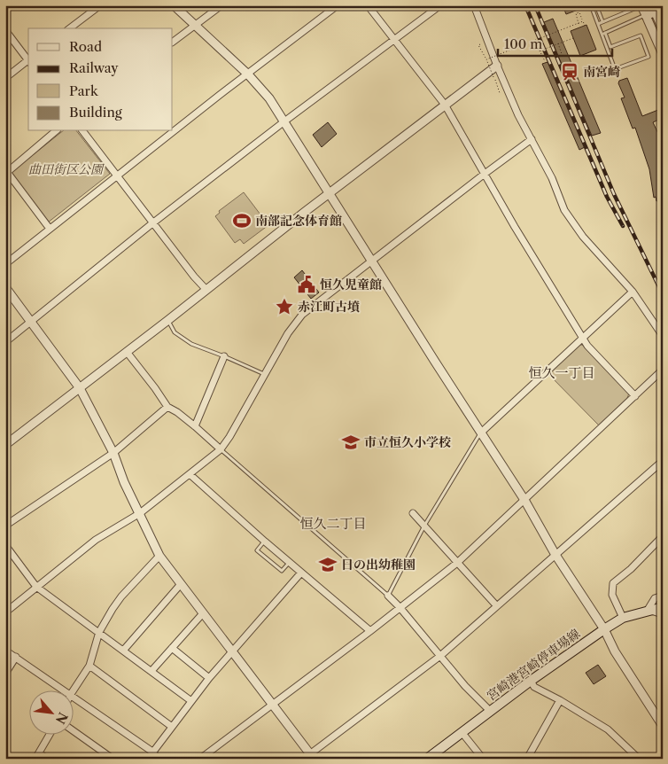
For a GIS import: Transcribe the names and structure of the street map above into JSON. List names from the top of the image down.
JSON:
{
  "streets": {
    "main road": ["宮崎港宮崎停車場線"]
  },
  "districts": ["恒久一丁目", "恒久二丁目"],
  "parks": ["曲田街区公園"],
  "places": {
    "station": ["南宮崎"],
    "sports": ["南部記念体育館"],
    "public building": ["恒久児童館"],
    "place": ["赤江町古墳"],
    "school or university": ["市立恒久小学校", "日の出幼稚園"]
  },
  "legend": [
    "Road",
    "Railway",
    "Park",
    "Building"
  ],
  "scale_bar": "100 m",
  "north": "bottom right"
}
